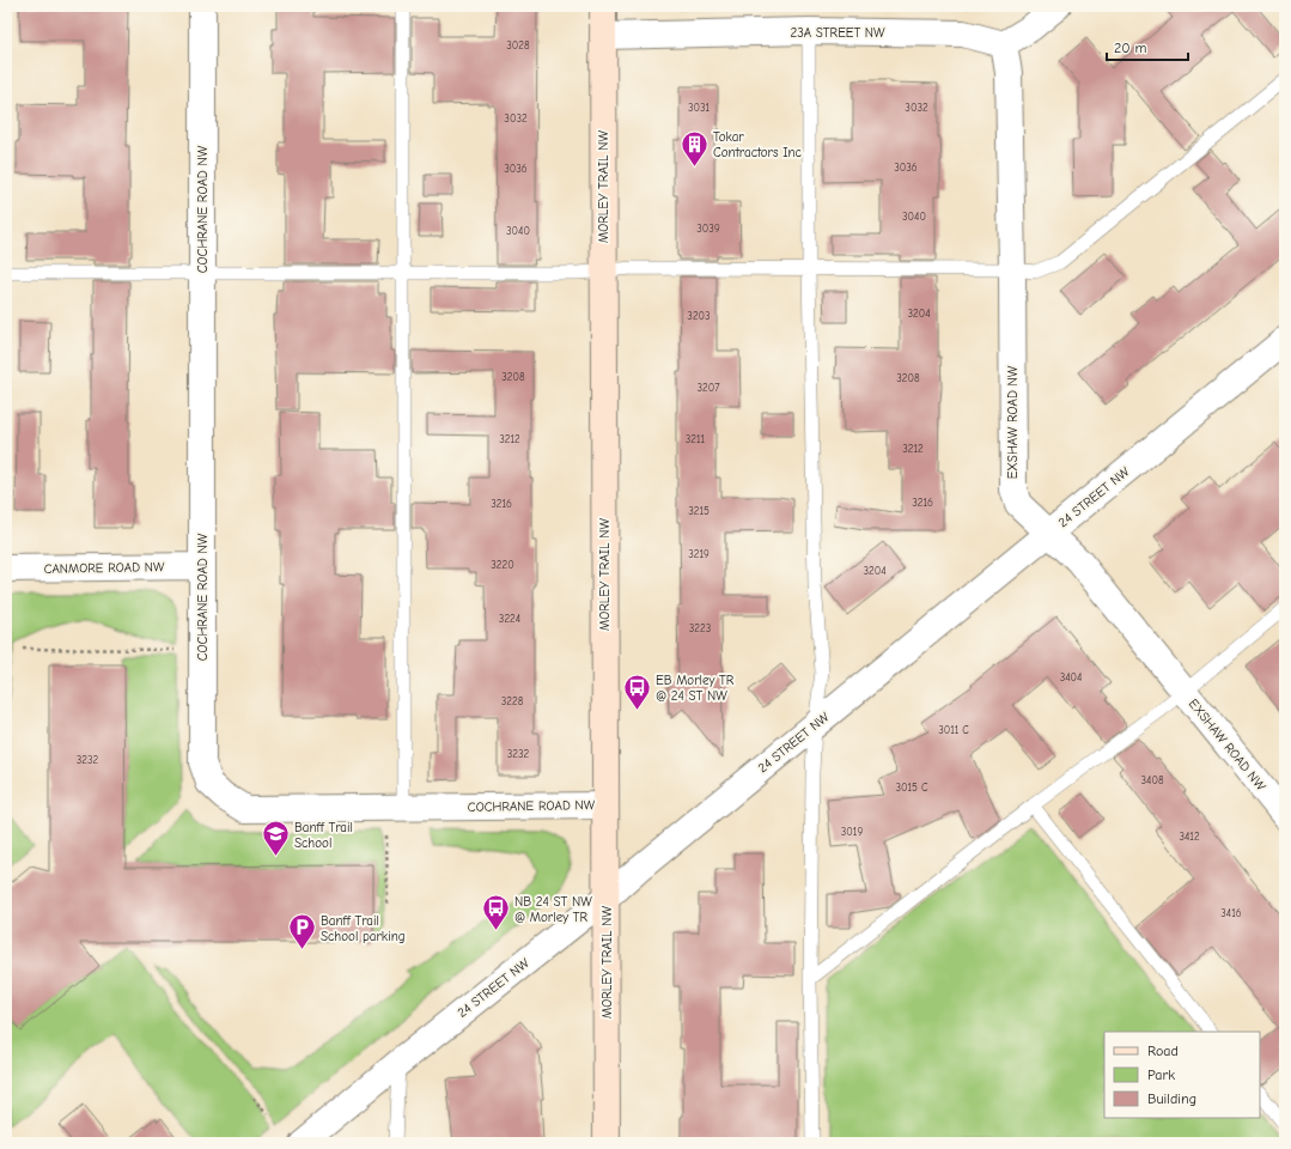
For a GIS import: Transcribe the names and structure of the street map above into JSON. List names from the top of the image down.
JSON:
{
  "streets": {
    "street": [
      "23A STREET NW",
      "MORLEY TRAIL NW",
      "COCHRANE ROAD NW",
      "EXSHAW ROAD NW",
      "24 STREET NW",
      "CANMORE ROAD NW"
    ]
  },
  "crossings": [
    ["23A STREET NW", "MORLEY TRAIL NW"],
    ["23A STREET NW", "EXSHAW ROAD NW"],
    ["MORLEY TRAIL NW", "COCHRANE ROAD NW"],
    ["MORLEY TRAIL NW", "24 STREET NW"],
    ["COCHRANE ROAD NW", "CANMORE ROAD NW"],
    ["EXSHAW ROAD NW", "24 STREET NW"]
  ],
  "places": {
    "building": ["Tokar Contractors Inc"],
    "bus stop": ["EB Morley TR @ 24 ST NW", "NB 24 ST NW @ Morley TR"],
    "school or university": ["Banff Trail School"],
    "parking": ["Banff Trail School parking"]
  },
  "house_numbers": [
    "3028",
    "3031",
    "3032",
    "3032",
    "3036",
    "3036",
    "3040",
    "3039",
    "3040",
    "3204",
    "3203",
    "3208",
    "3208",
    "3207",
    "3212",
    "3211",
    "3212",
    "3216",
    "3216",
    "3215",
    "3219",
    "3220",
    "3204",
    "3224",
    "3223",
    "3404",
    "3228",
    "3011 C",
    "3232",
    "3232",
    "3408",
    "3015 C",
    "3019",
    "3412",
    "3416"
  ],
  "legend": ["Road", "Park", "Building"],
  "scale_bar": "20 m"
}
